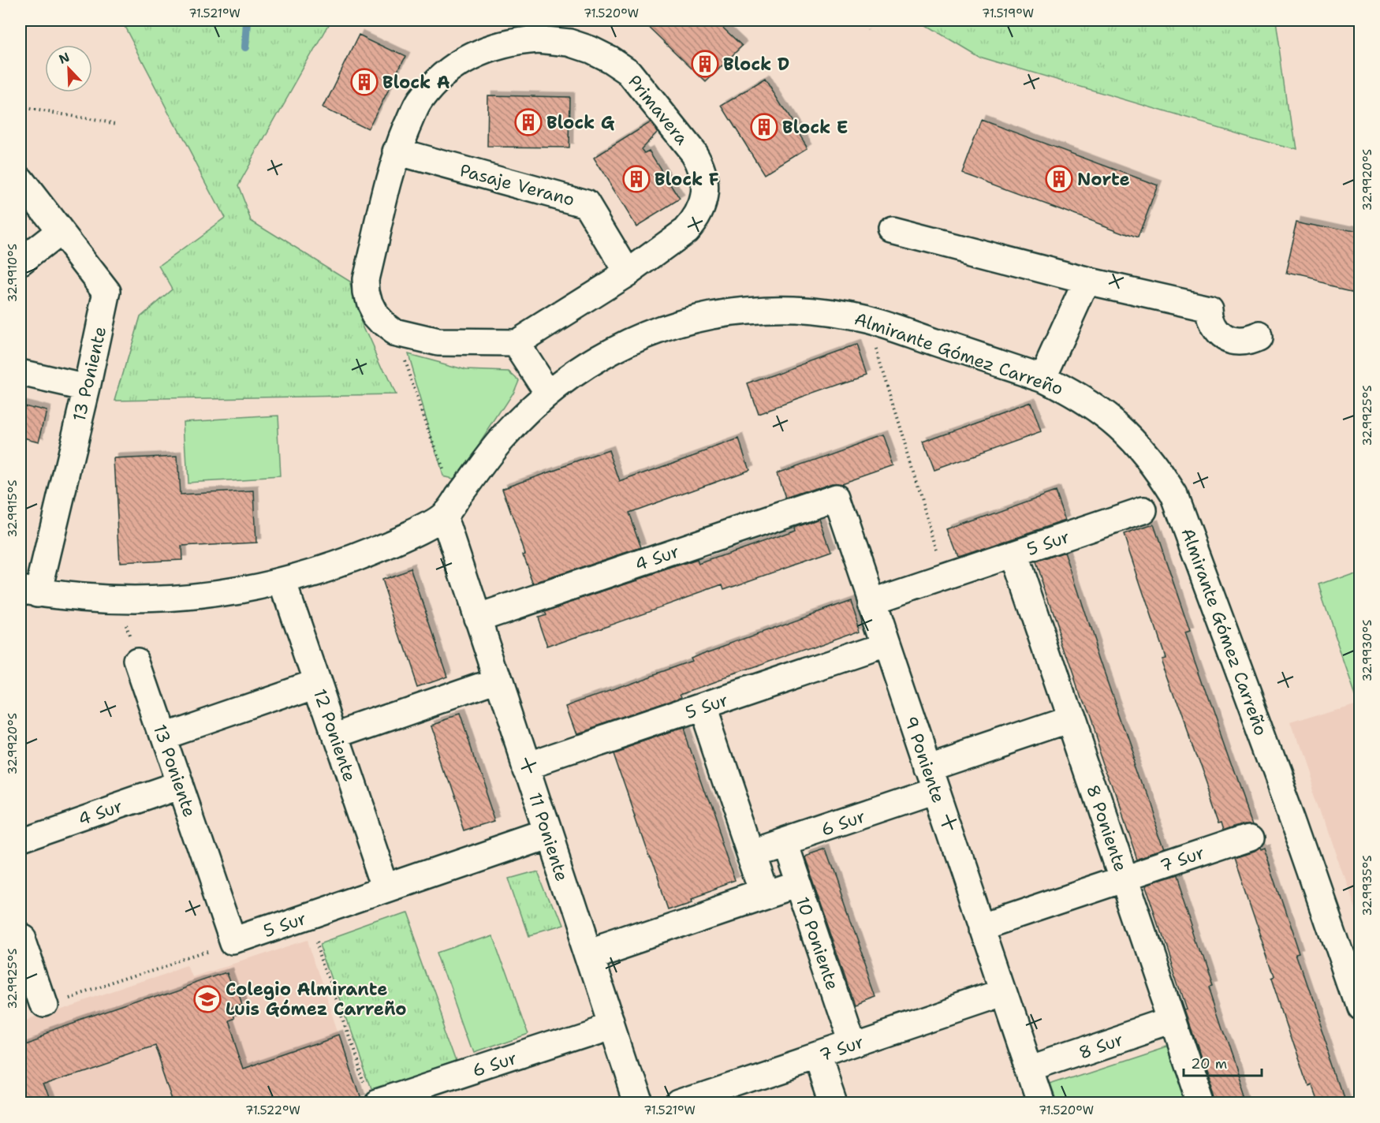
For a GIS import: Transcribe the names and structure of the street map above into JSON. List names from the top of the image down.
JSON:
{
  "streets": {
    "street": [
      "Primavera",
      "Pasaje Verano",
      "Almirante Gómez Carreño",
      "13 Poniente",
      "5 Sur",
      "4 Sur",
      "12 Poniente",
      "9 Poniente",
      "6 Sur",
      "8 Poniente",
      "11 Poniente",
      "7 Sur",
      "10 Poniente",
      "8 Sur"
    ]
  },
  "crossings": [
    ["Primavera", "Pasaje Verano"],
    ["Almirante Gómez Carreño", "13 Poniente"],
    ["Almirante Gómez Carreño", "12 Poniente"],
    ["Almirante Gómez Carreño", "11 Poniente"],
    ["13 Poniente", "5 Sur"],
    ["13 Poniente", "4 Sur"],
    ["5 Sur", "12 Poniente"],
    ["5 Sur", "9 Poniente"],
    ["5 Sur", "8 Poniente"],
    ["5 Sur", "11 Poniente"],
    ["4 Sur", "9 Poniente"],
    ["4 Sur", "11 Poniente"],
    ["9 Poniente", "6 Sur"],
    ["9 Poniente", "7 Sur"],
    ["9 Poniente", "8 Sur"],
    ["6 Sur", "11 Poniente"],
    ["6 Sur", "10 Poniente"],
    ["8 Poniente", "7 Sur"],
    ["8 Poniente", "8 Sur"],
    ["7 Sur", "10 Poniente"]
  ],
  "places": {
    "building": [
      "Block D",
      "Block A",
      "Block G",
      "Block E",
      "Block F",
      "Norte"
    ],
    "school or university": ["Colegio Almirante Luis Gómez Carreño"]
  },
  "scale_bar": "20 m",
  "north": "top left",
  "coordinates": [
    "71.521°W",
    "71.520°W",
    "71.519°W",
    "32.9920°S",
    "32.9910°S",
    "32.9925°S",
    "32.9915°S",
    "32.9930°S",
    "32.9935°S",
    "71.522°W"
  ]
}
